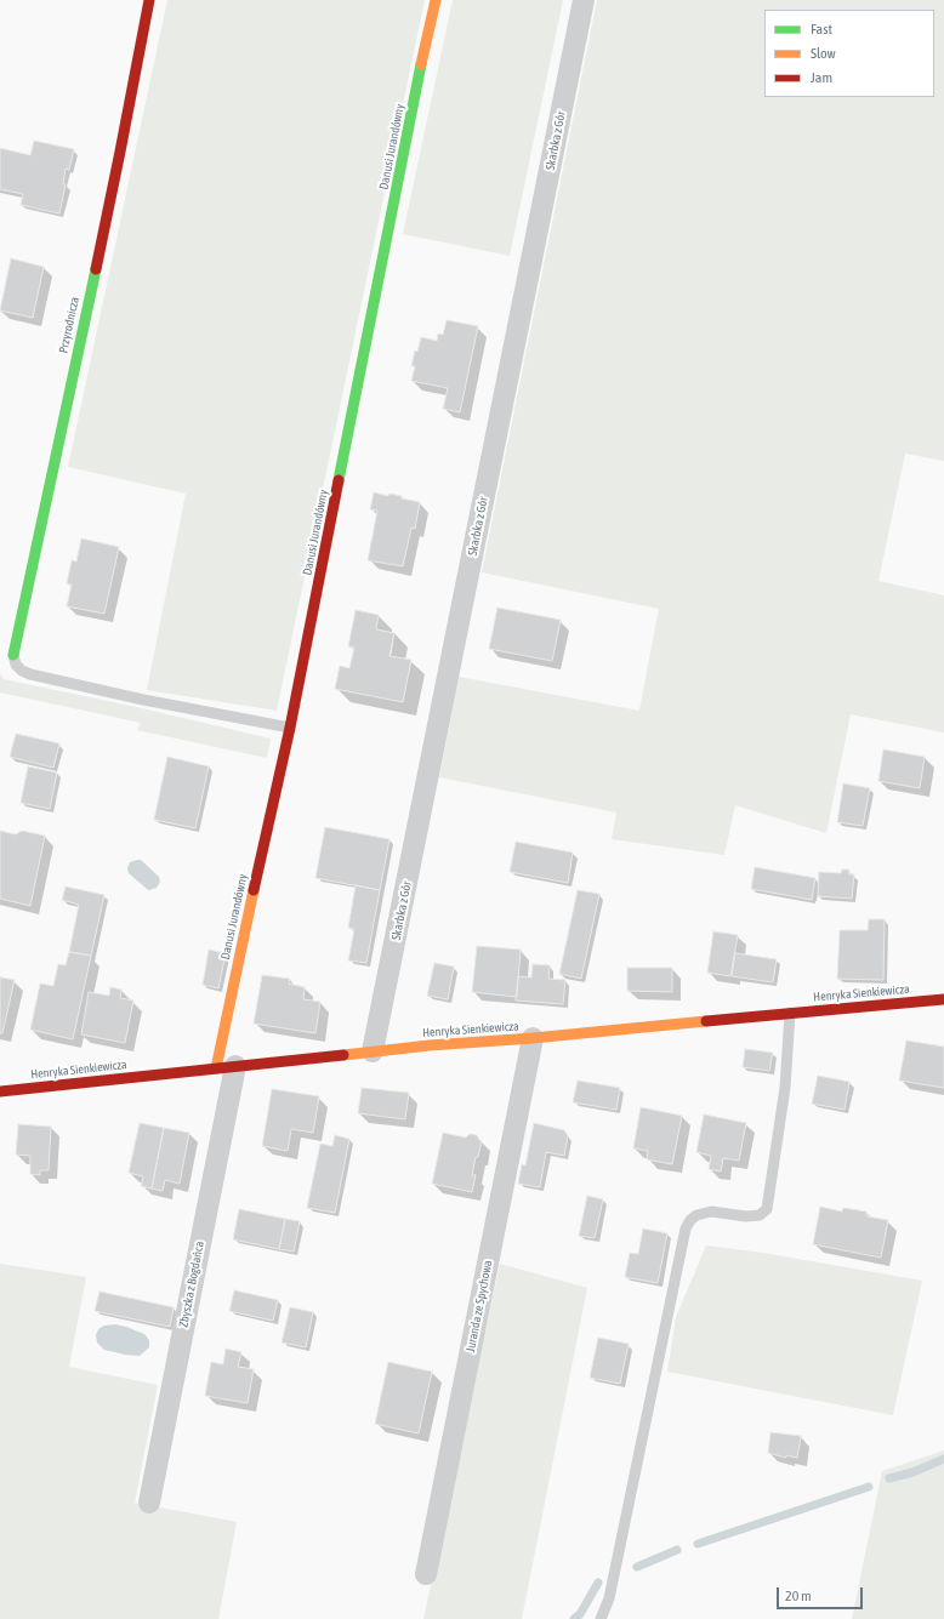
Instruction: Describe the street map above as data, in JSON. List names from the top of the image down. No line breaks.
{"streets":{"street":["Skarbka z Gór","Danusi Jurandówny","Przyrodnicza","Henryka Sienkiewicza","Zbyszka z Bogdańca","Juranda ze Spychowa"]},"crossings":[["Skarbka z Gór","Henryka Sienkiewicza"],["Danusi Jurandówny","Henryka Sienkiewicza"],["Danusi Jurandówny","Zbyszka z Bogdańca"],["Henryka Sienkiewicza","Zbyszka z Bogdańca"],["Henryka Sienkiewicza","Juranda ze Spychowa"]],"legend":["Fast","Slow","Jam"],"scale_bar":"20 m"}
